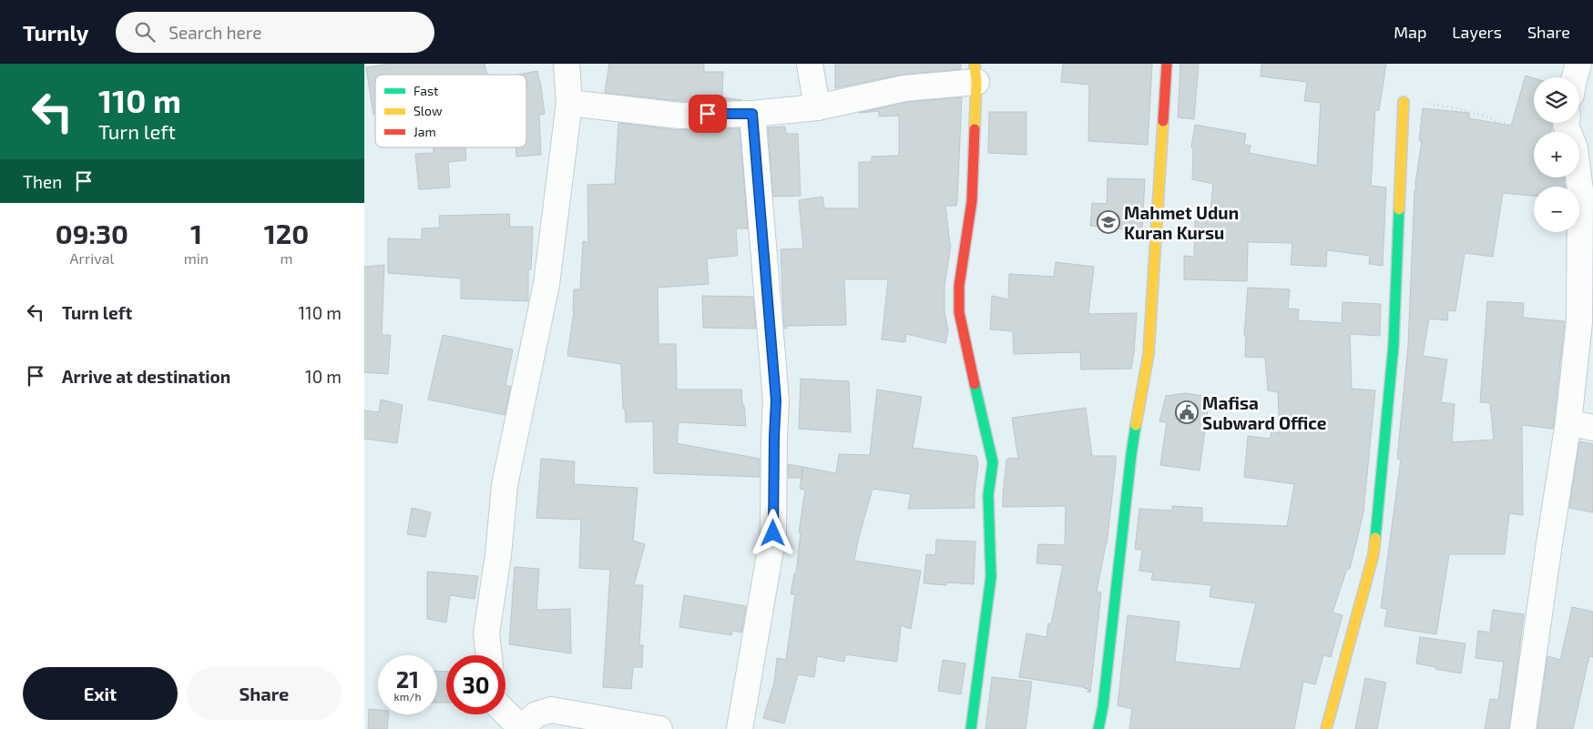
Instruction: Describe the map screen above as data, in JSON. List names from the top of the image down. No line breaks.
{"places":{"school or university":["Mahmet Udun Kuran Kursu"],"public building":["Mafisa Subward Office"]},"legend":["Fast","Slow","Jam"],"page":{"header":"Turnly","search":"Search here","nav":["Map","Layers","Share"],"turn":["110 m","Turn left"],"map_buttons":["+","−"],"then":"Then","eta":["09:30","Arrival","1","min","120","m"],"list":[{"name":"Turn left","value":"110 m"},{"name":"Arrive at destination","value":"10 m"}],"speed":"21 km/h","limit":"30","buttons":["Exit","Share"]}}
